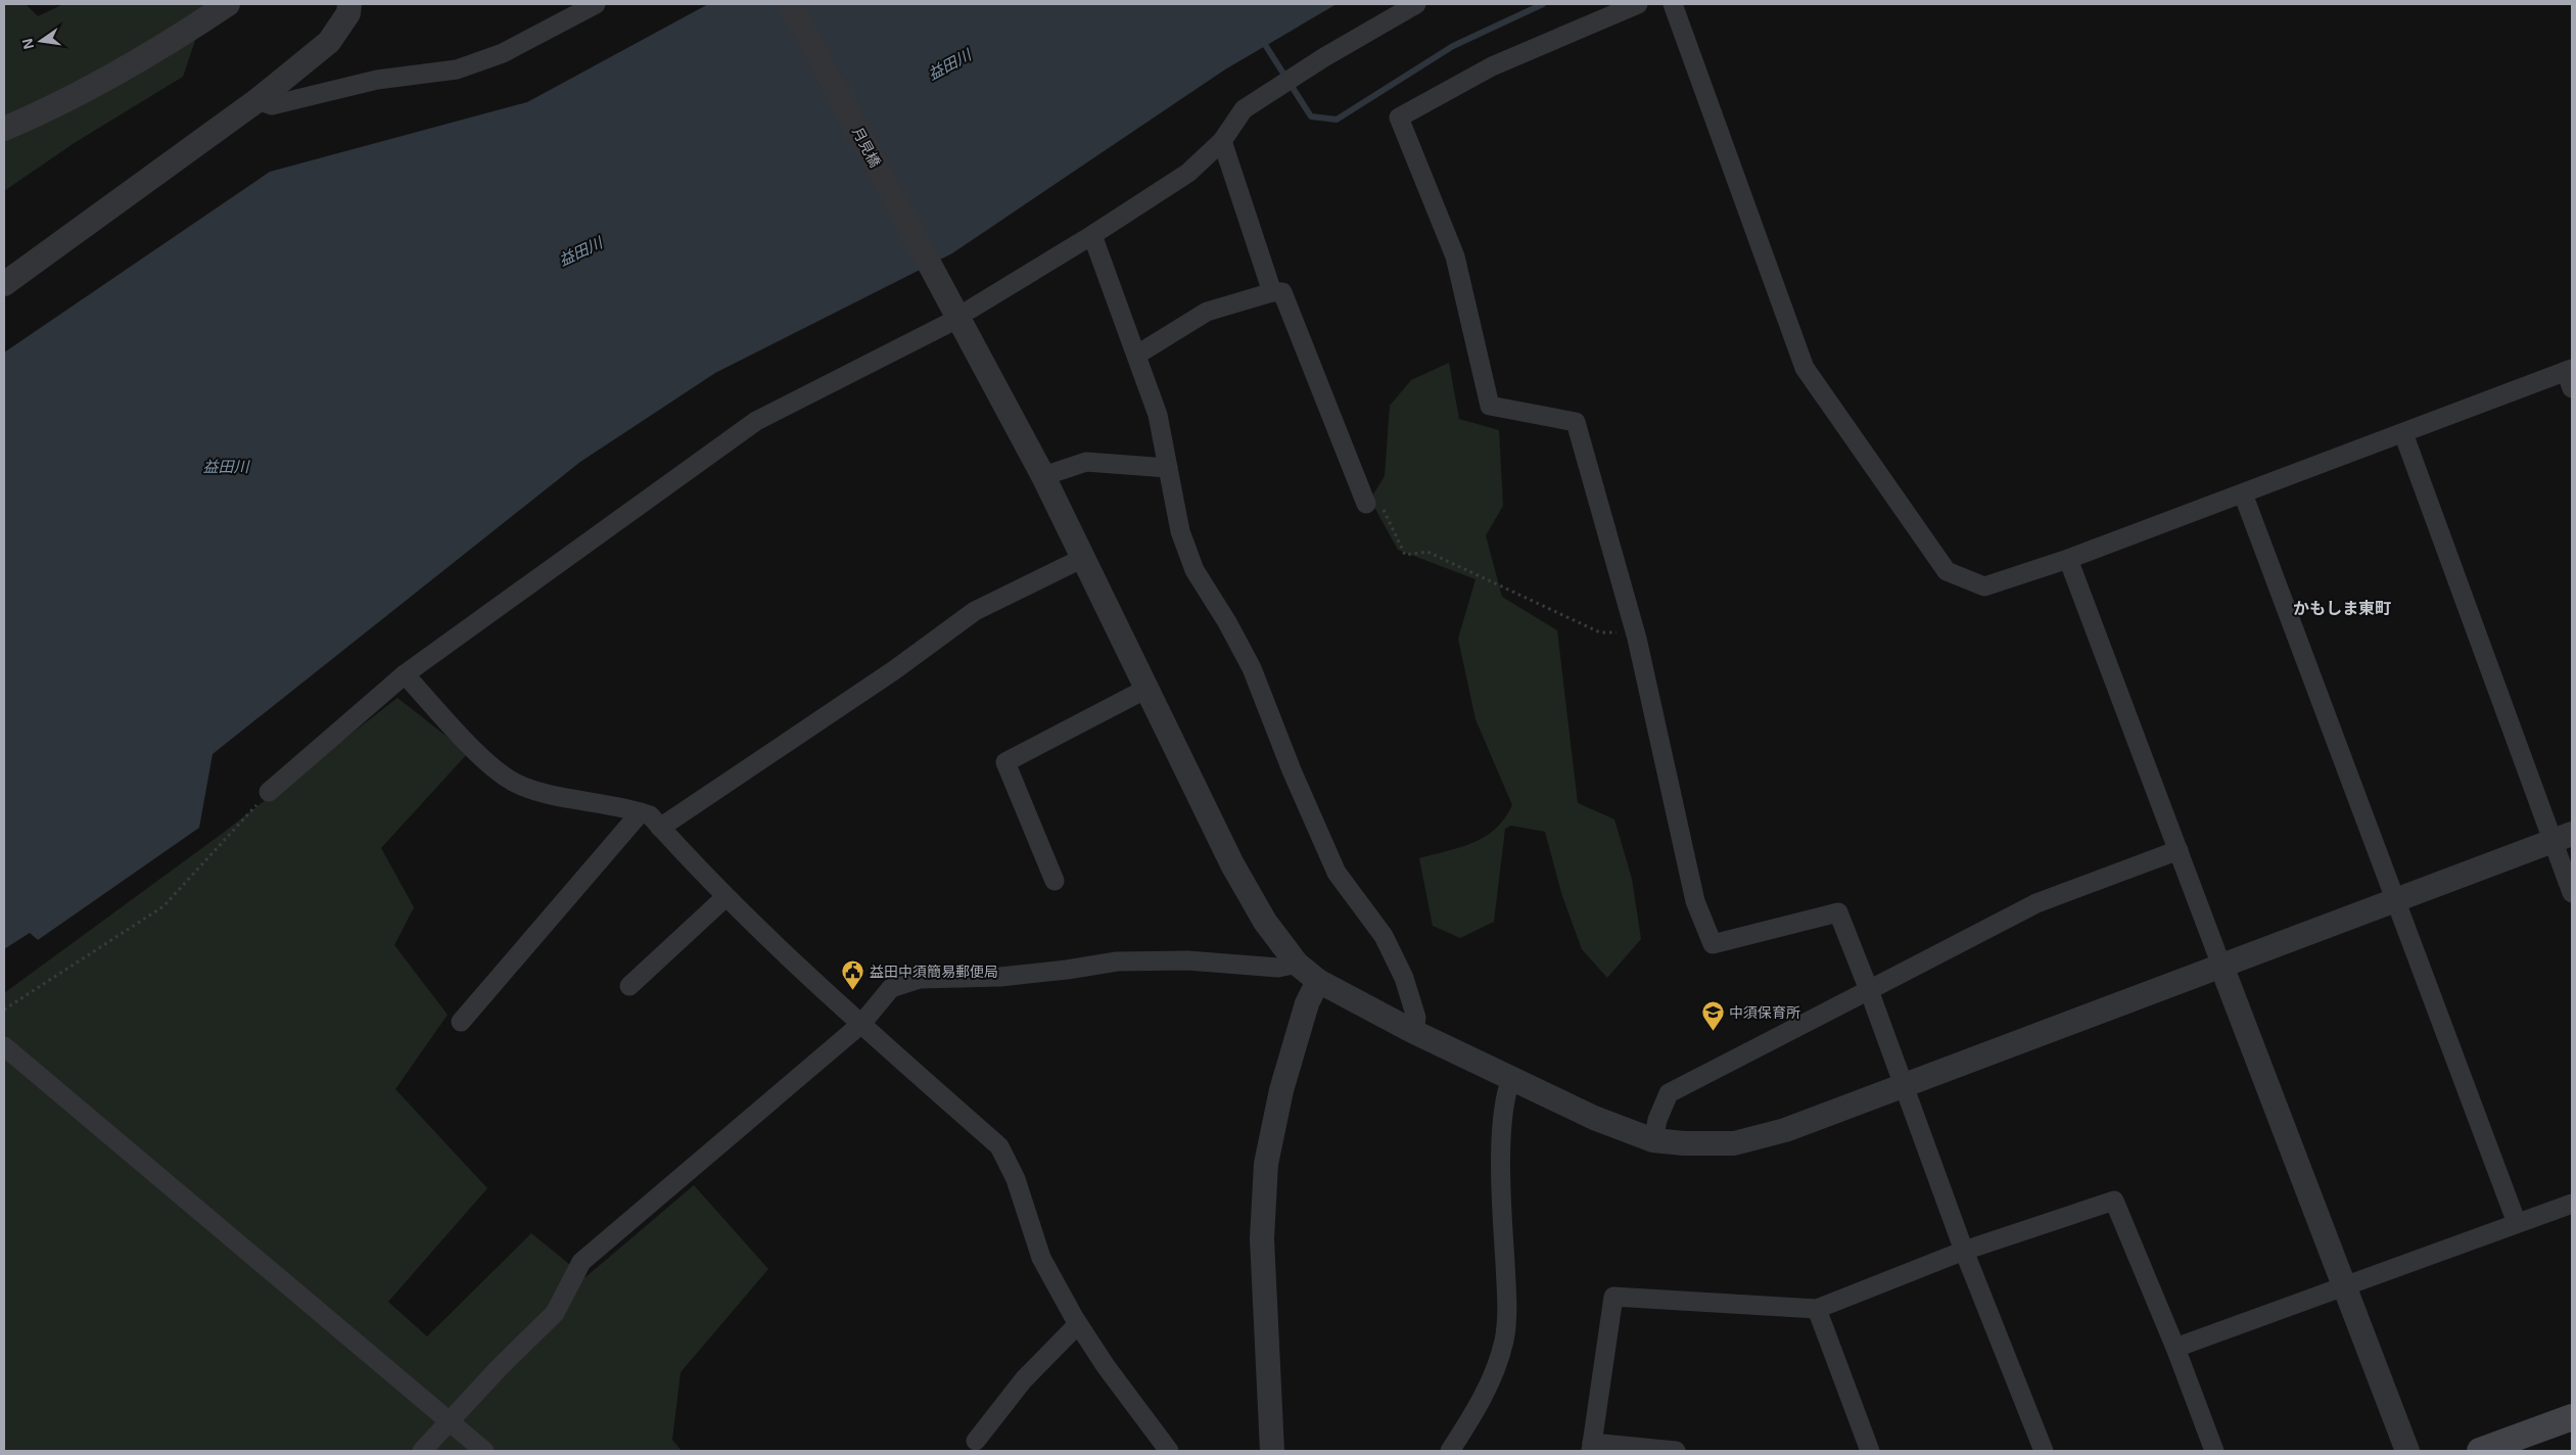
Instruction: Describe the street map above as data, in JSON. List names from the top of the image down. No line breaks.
{"streets":{"street":["月見橋"]},"districts":["かもしま東町"],"water":["益田川"],"places":{"public building":["益田中須簡易郵便局"],"school or university":["中須保育所"]},"north":"left"}
